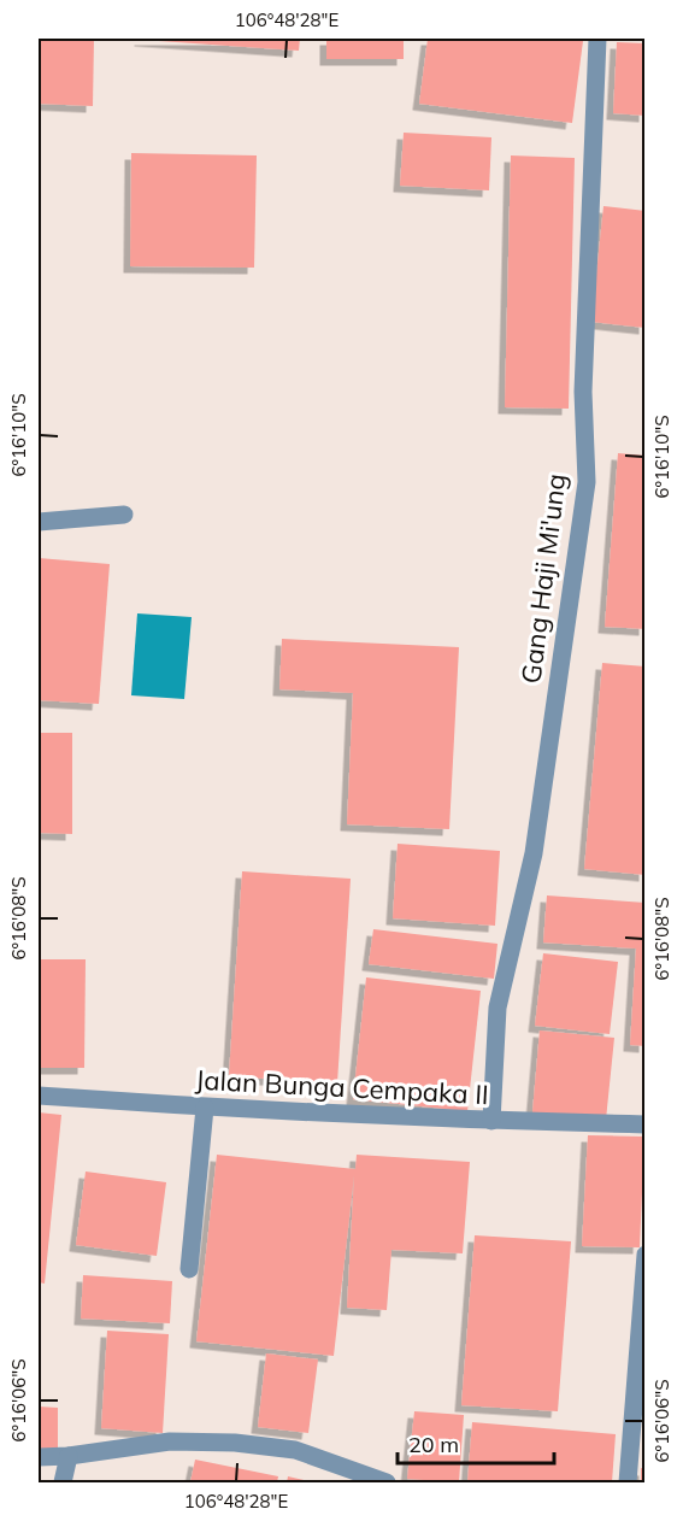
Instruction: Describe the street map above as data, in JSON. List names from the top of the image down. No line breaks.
{"streets":{"street":["Gang Haji Mi'ung","Jalan Bunga Cempaka II"]},"crossings":[["Gang Haji Mi'ung","Jalan Bunga Cempaka II"]],"scale_bar":"20 m","coordinates":["106°48'28\"E","6°16'10\"S","6°16'08\"S","6°16'06\"S"]}
